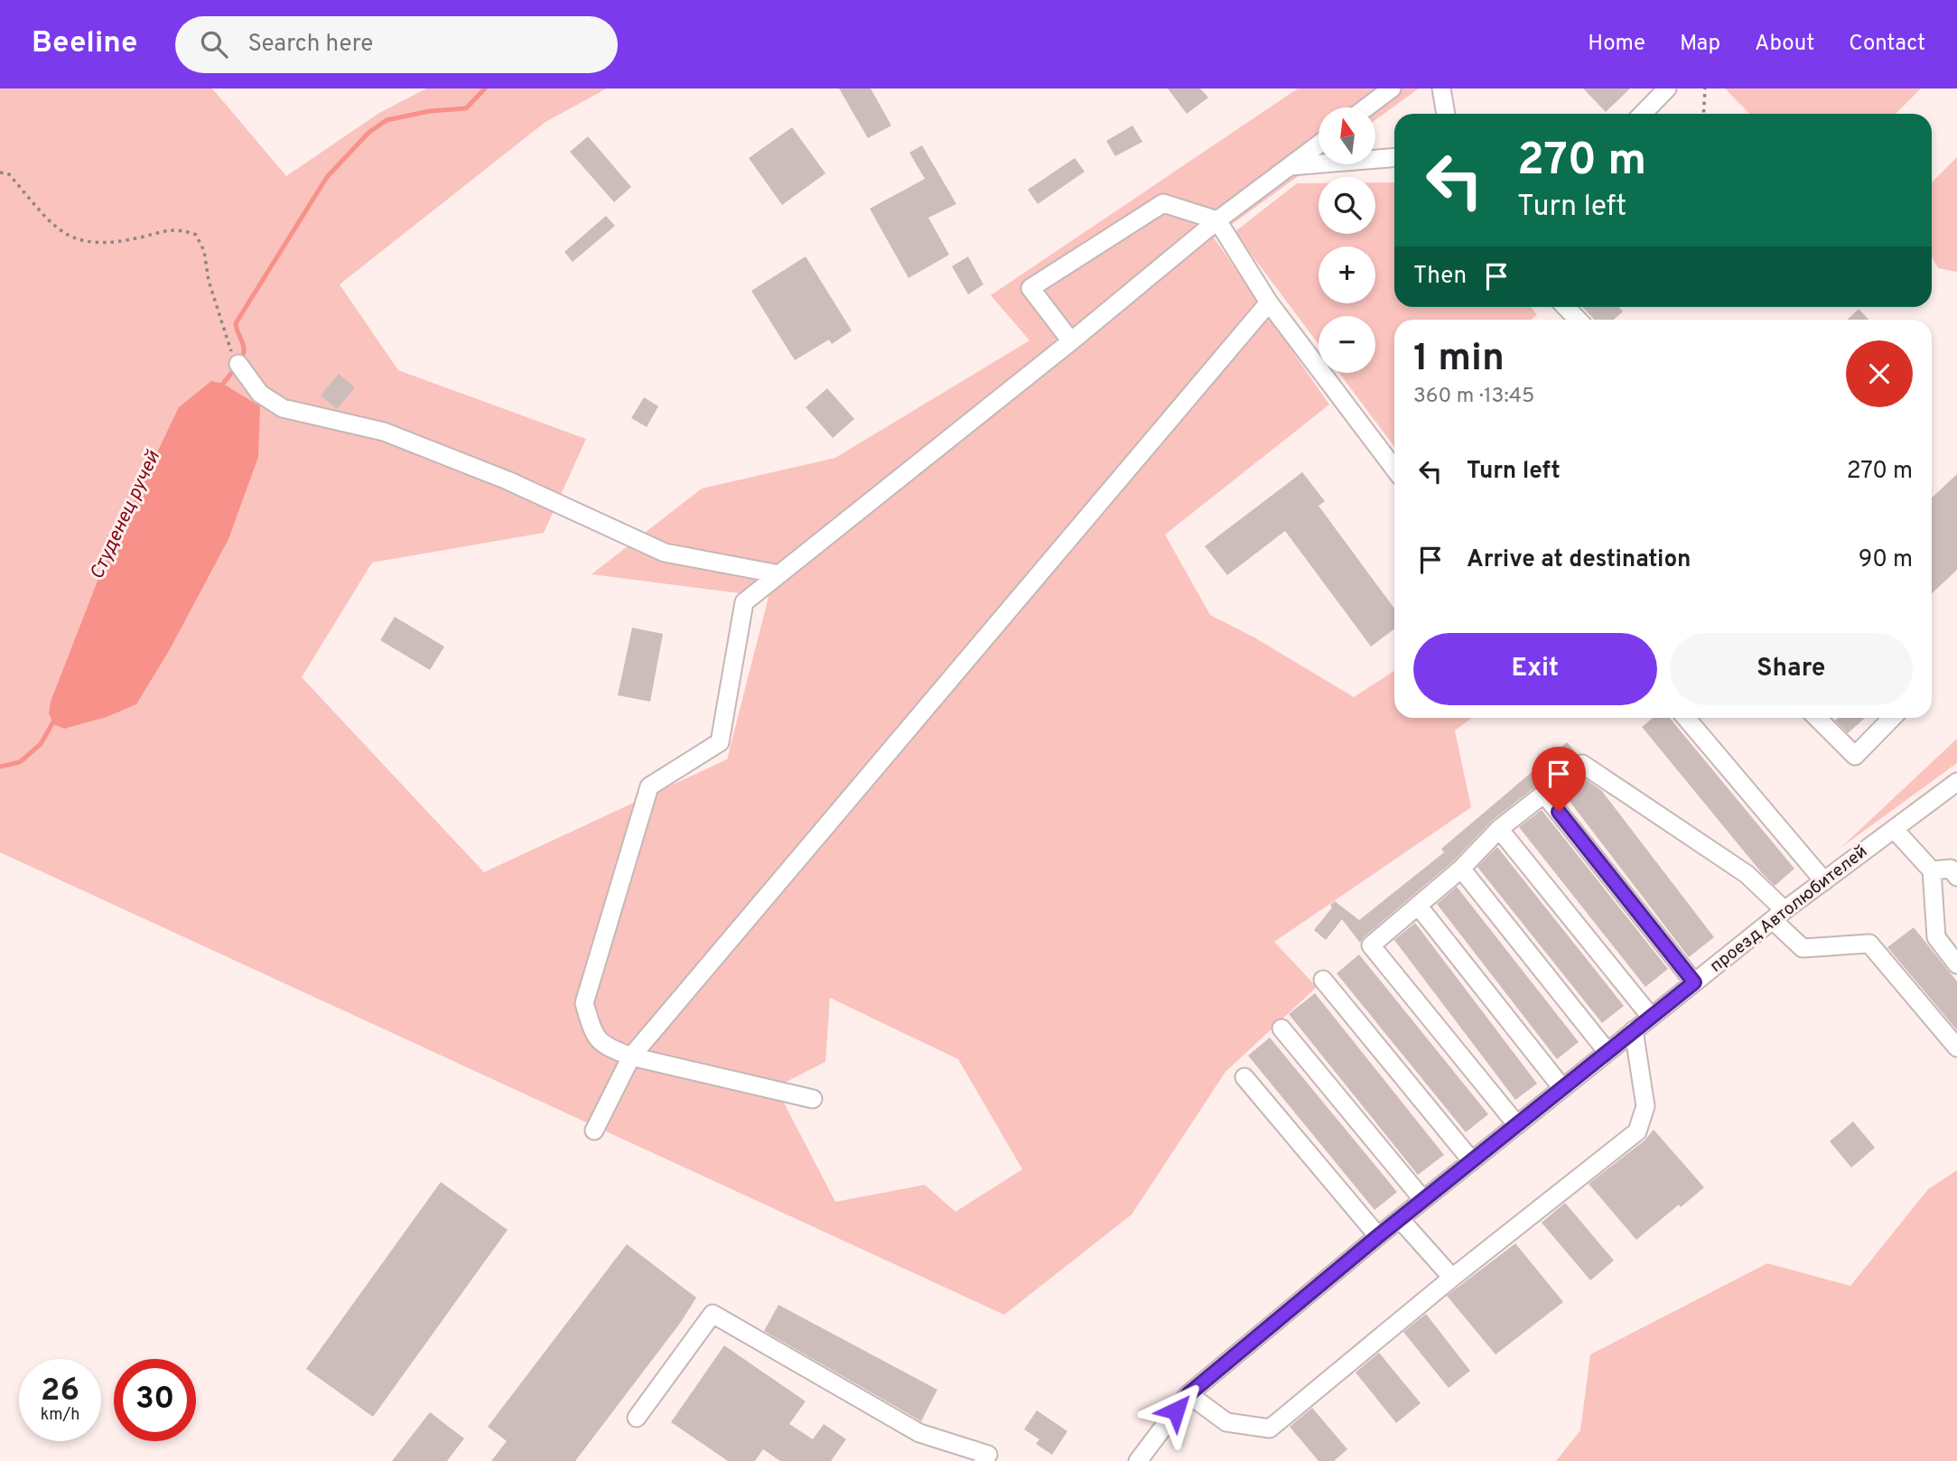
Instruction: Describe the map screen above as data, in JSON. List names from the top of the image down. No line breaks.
{"streets":{"street":["проезд Автолюбителей"]},"water":["Студенец ручей"],"north":"top","page":{"header":"Beeline","search":"Search here","nav":["Home","Map","About","Contact"],"map_buttons":["+","−"],"turn":["270 m","Turn left"],"then":"Then","heading":["1 min","360 m · 13:45"],"list":[{"name":"Turn left","value":"270 m"},{"name":"Arrive at destination","value":"90 m"}],"buttons":["Exit","Share"],"speed":"26 km/h","limit":"30"}}
